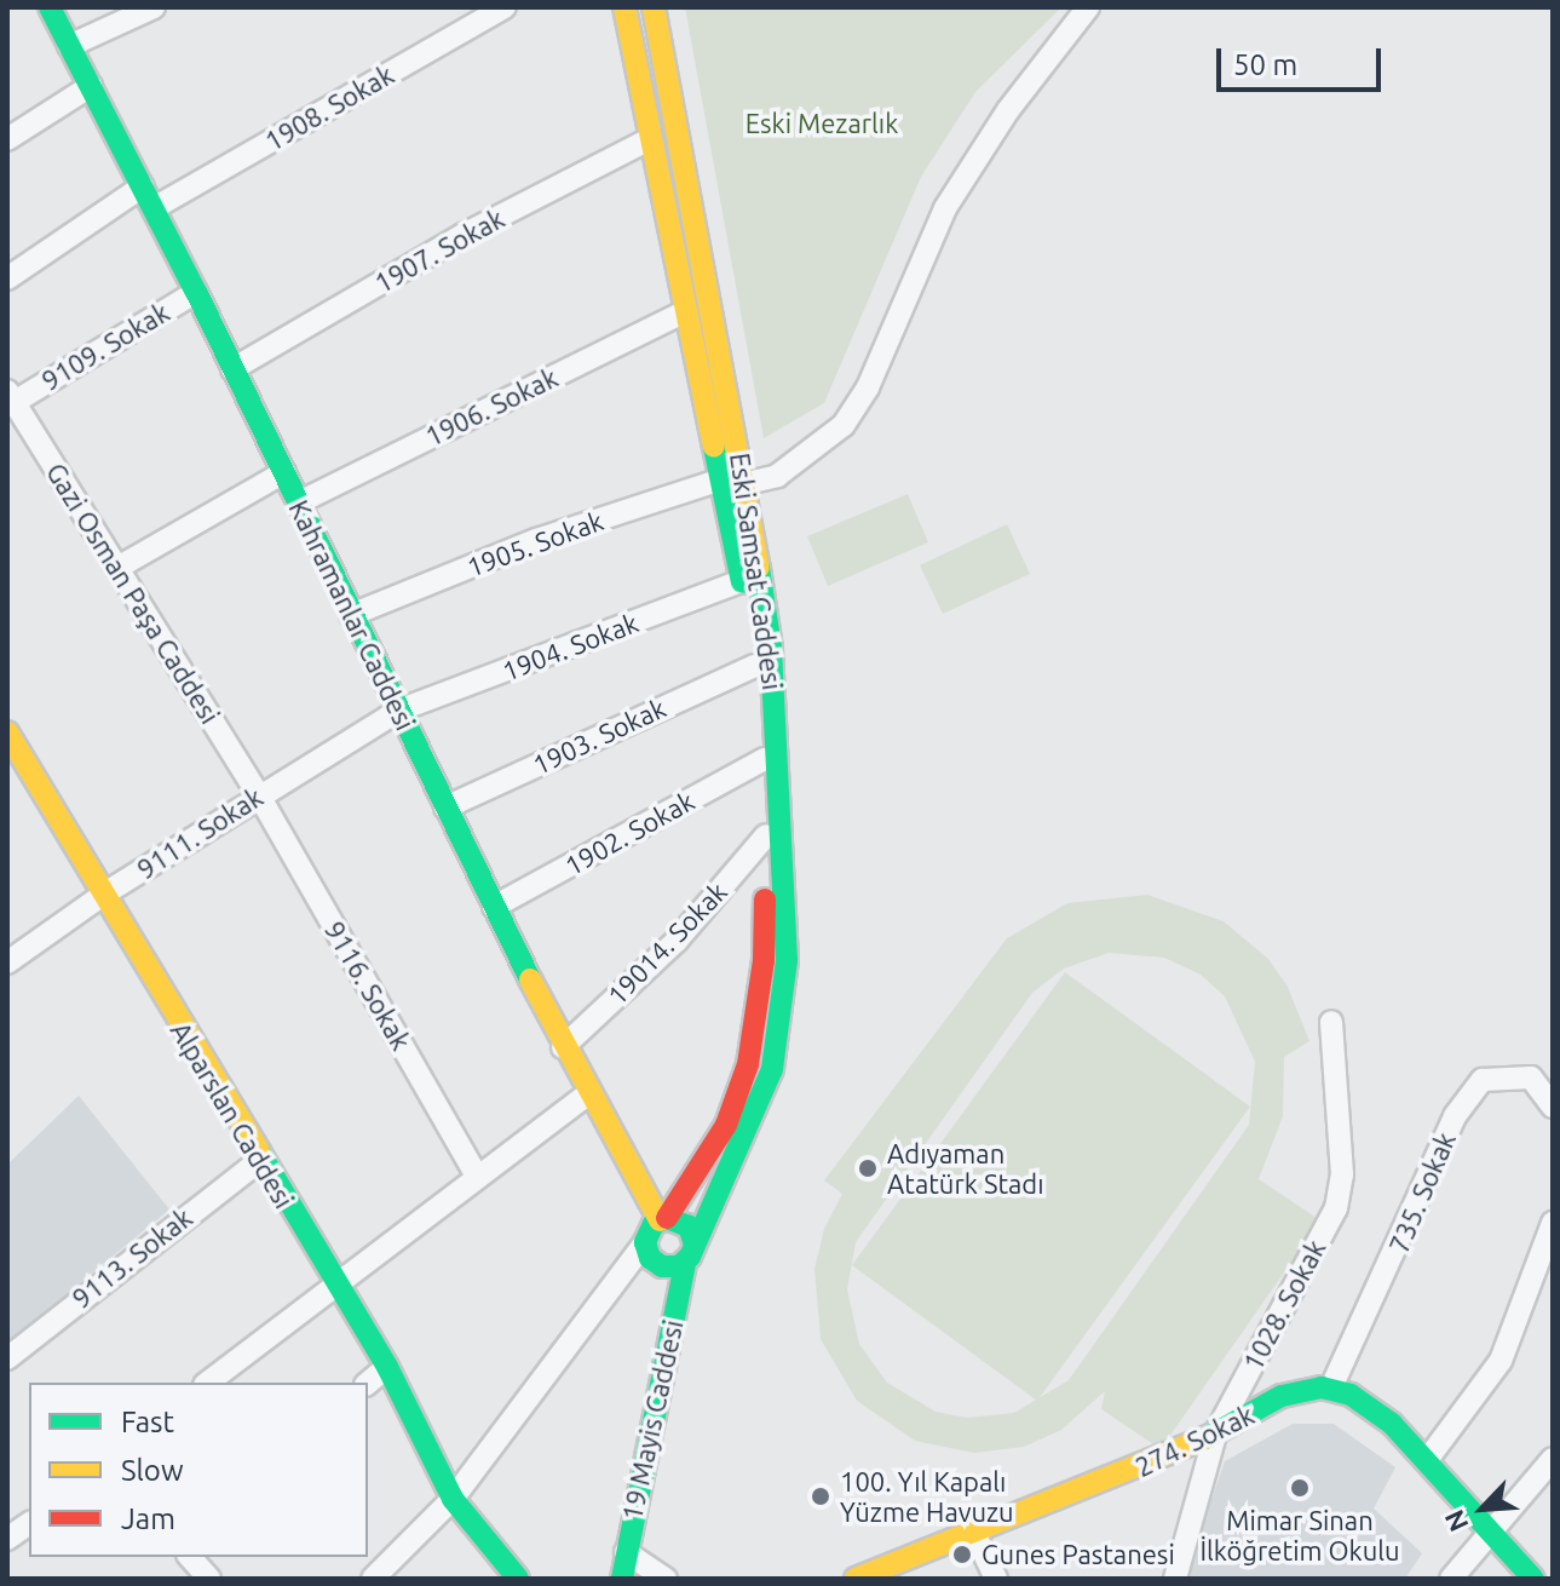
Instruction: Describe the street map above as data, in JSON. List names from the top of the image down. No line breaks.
{"streets":{"street":["1908. Sokak","1907. Sokak","9109. Sokak","1906. Sokak","1905. Sokak","Eski Samsat Caddesi","Gazi Osman Paşa Caddesi","Kahramanlar Caddesi","1904. Sokak","1903. Sokak","9111. Sokak","1902. Sokak","19014. Sokak","9116. Sokak","Alparslan Caddesi","735. Sokak","9113. Sokak","1028. Sokak","19 Mayis Caddesi","274. Sokak"]},"crossings":[["1908. Sokak","Kahramanlar Caddesi"],["1907. Sokak","Eski Samsat Caddesi"],["1907. Sokak","Kahramanlar Caddesi"],["9109. Sokak","Gazi Osman Paşa Caddesi"],["9109. Sokak","Kahramanlar Caddesi"],["1906. Sokak","Eski Samsat Caddesi"],["1906. Sokak","Kahramanlar Caddesi"],["1905. Sokak","Eski Samsat Caddesi"],["1905. Sokak","Kahramanlar Caddesi"],["Eski Samsat Caddesi","Kahramanlar Caddesi"],["Eski Samsat Caddesi","1904. Sokak"],["Eski Samsat Caddesi","1903. Sokak"],["Eski Samsat Caddesi","1902. Sokak"],["Eski Samsat Caddesi","19014. Sokak"],["Eski Samsat Caddesi","19 Mayis Caddesi"],["Gazi Osman Paşa Caddesi","9111. Sokak"],["Gazi Osman Paşa Caddesi","9116. Sokak"],["Kahramanlar Caddesi","1904. Sokak"],["Kahramanlar Caddesi","1903. Sokak"],["Kahramanlar Caddesi","9111. Sokak"],["Kahramanlar Caddesi","1902. Sokak"],["Kahramanlar Caddesi","19014. Sokak"],["Kahramanlar Caddesi","19 Mayis Caddesi"],["1904. Sokak","9111. Sokak"],["9111. Sokak","9116. Sokak"],["9111. Sokak","Alparslan Caddesi"],["Alparslan Caddesi","9113. Sokak"],["735. Sokak","274. Sokak"],["1028. Sokak","274. Sokak"]],"parks":["Eski Mezarlık"],"places":["Adıyaman Atatürk Stadı","Mimar Sinan İlköğretim Okulu","100. Yıl Kapalı Yüzme Havuzu","Gunes Pastanesi"],"legend":["Fast","Slow","Jam"],"scale_bar":"50 m","north":"bottom left"}
